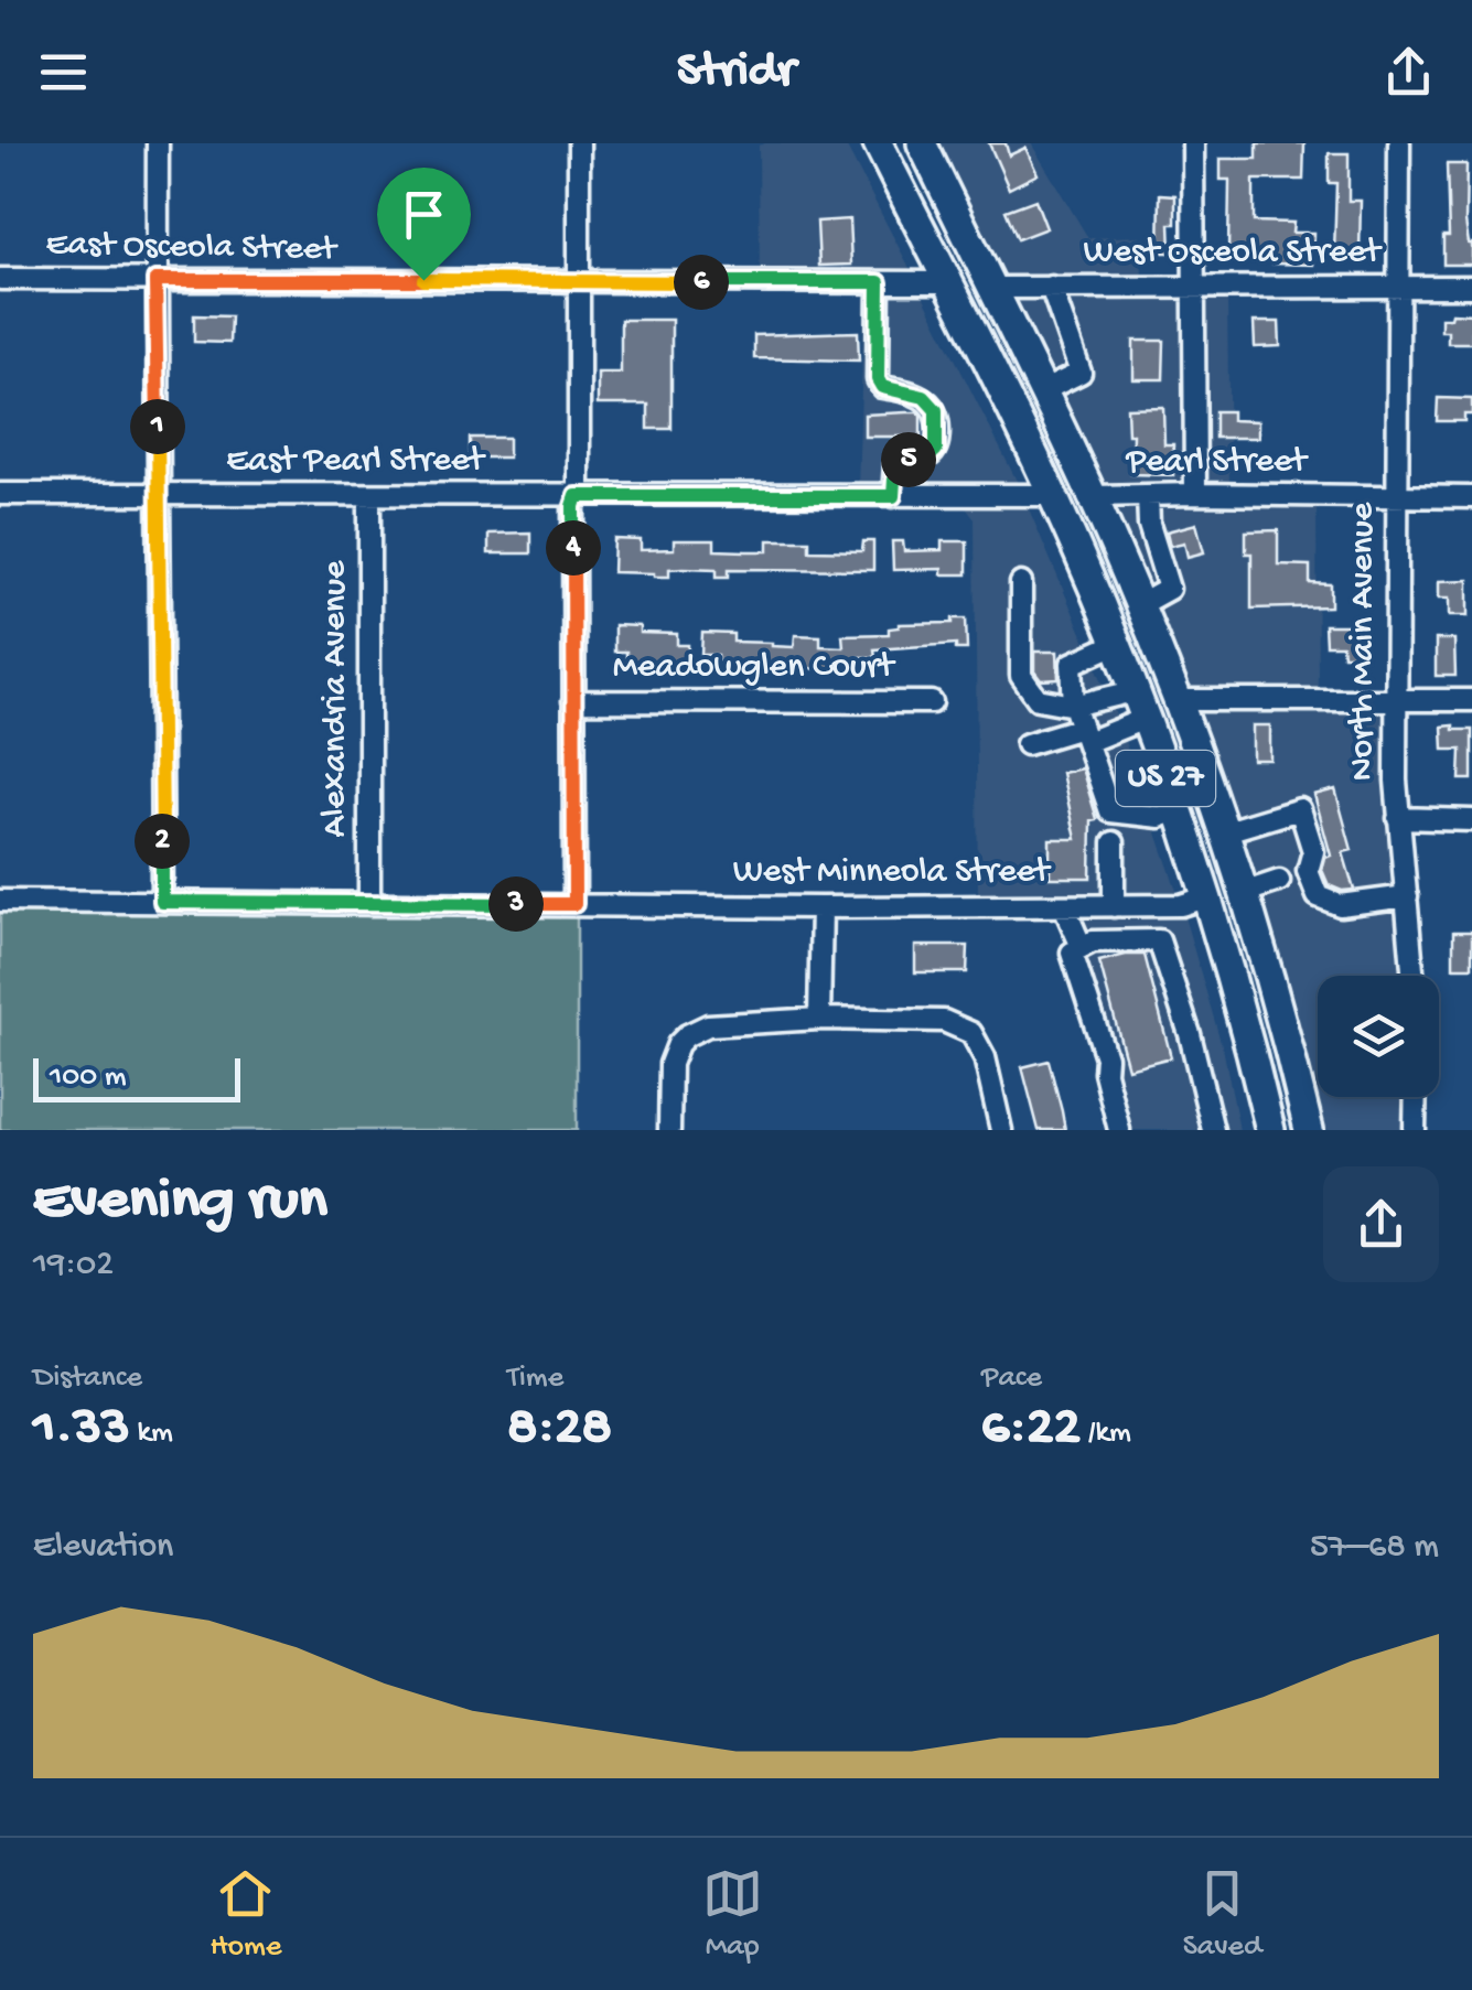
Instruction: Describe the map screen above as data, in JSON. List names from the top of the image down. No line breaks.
{"streets":{"highway":["US 27"],"street":["East Osceola Street","West Osceola Street","East Pearl Street","Pearl Street","North Main Avenue","Meadowglen Court","Alexandria Avenue","West Minneola Street"]},"crossings":[["West Osceola Street","North Main Avenue"],["West Osceola Street","US 27"],["East Pearl Street","Alexandria Avenue"],["East Pearl Street","US 27"],["Pearl Street","North Main Avenue"],["Pearl Street","US 27"],["Alexandria Avenue","West Minneola Street"],["US 27","West Minneola Street"]],"scale_bar":"100 m","page":{"header":"Stridr","pins":["6","1","5","4","2","3"],"scale":"100 m","heading":["Evening run","19:02"],"stats":[["Distance","1.33 km"],["Time","8:28"],["Pace","6:22 /km"]],"chart":["Elevation","57–68 m"],"tabs":["Home","Map","Saved"]}}
